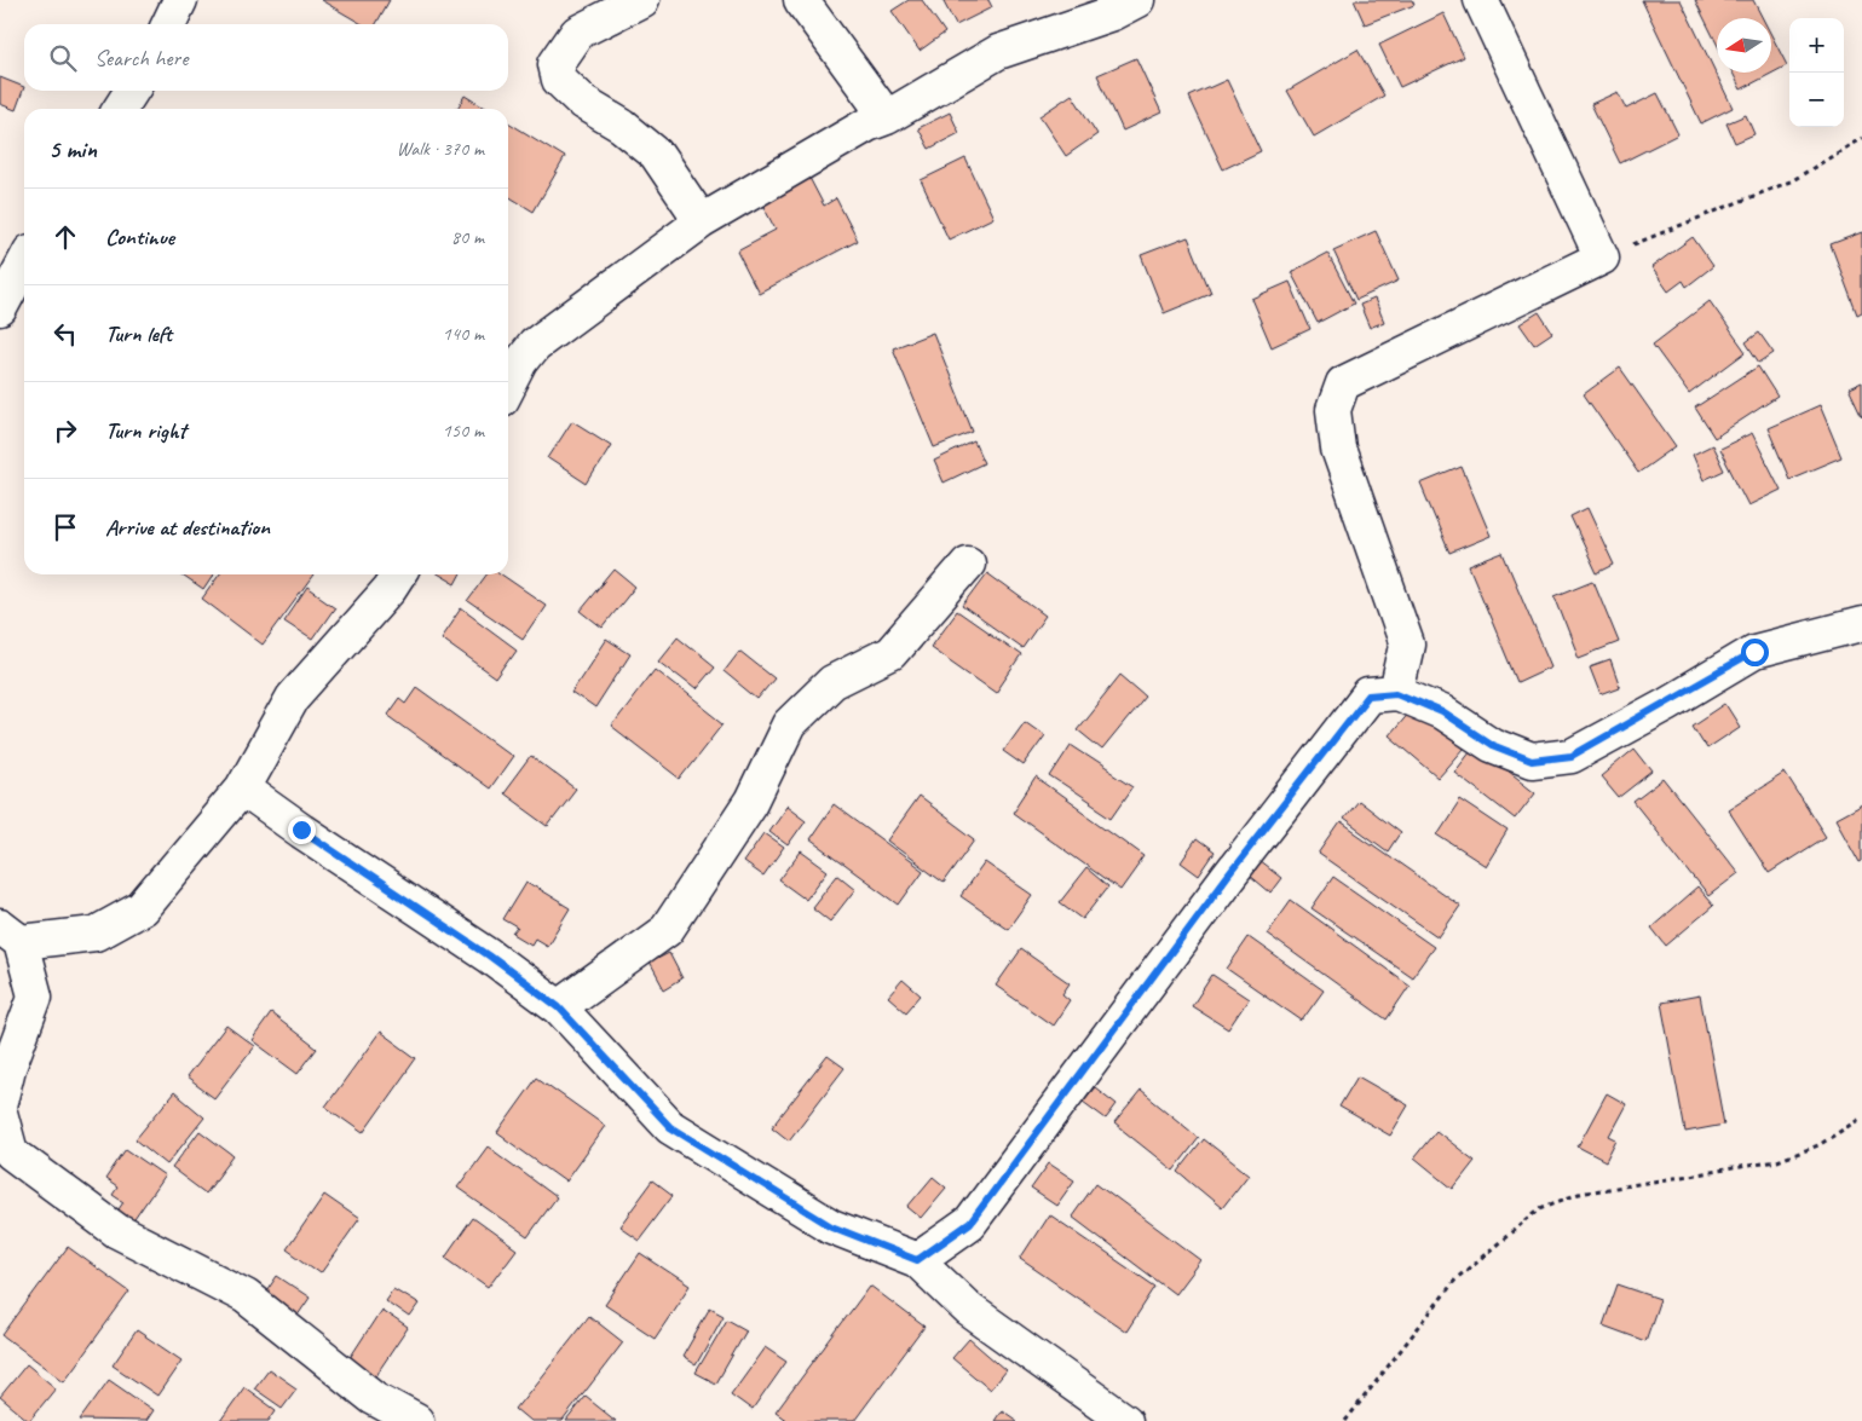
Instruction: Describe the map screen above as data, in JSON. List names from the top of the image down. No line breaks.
{"north":"left","page":{"map_buttons":["+","−"],"search":"Search here","heading":["5 min","Walk · 370 m"],"list":[["Continue","80 m"],["Turn left","140 m"],["Turn right","150 m"],"Arrive at destination"]}}
